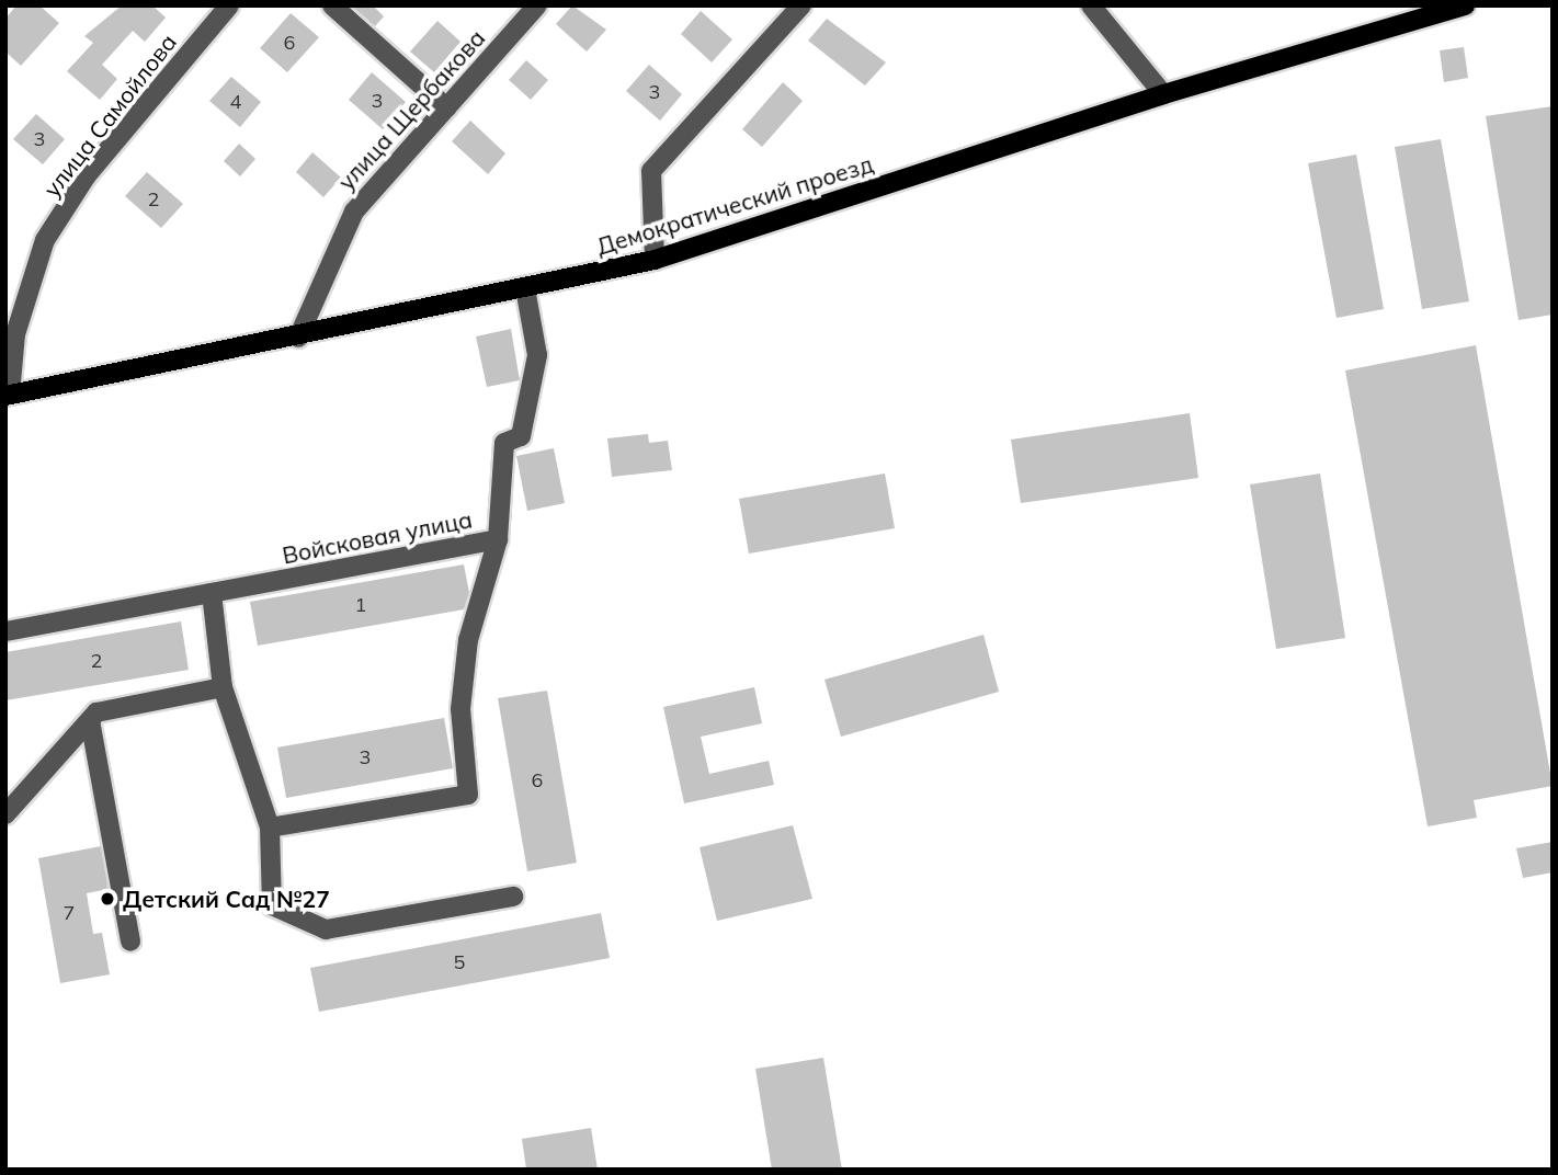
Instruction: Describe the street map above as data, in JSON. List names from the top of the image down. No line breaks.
{"streets":{"main road":["Демократический проезд"],"street":["улица Щербакова","улица Самойлова","Войсковая улица"]},"crossings":[["улица Щербакова","Демократический проезд"],["улица Самойлова","Демократический проезд"],["Демократический проезд","Войсковая улица"]],"places":["Детский Сад №27"],"house_numbers":["6","3","3","4","3","2","1","2","3","6","7","5"]}
